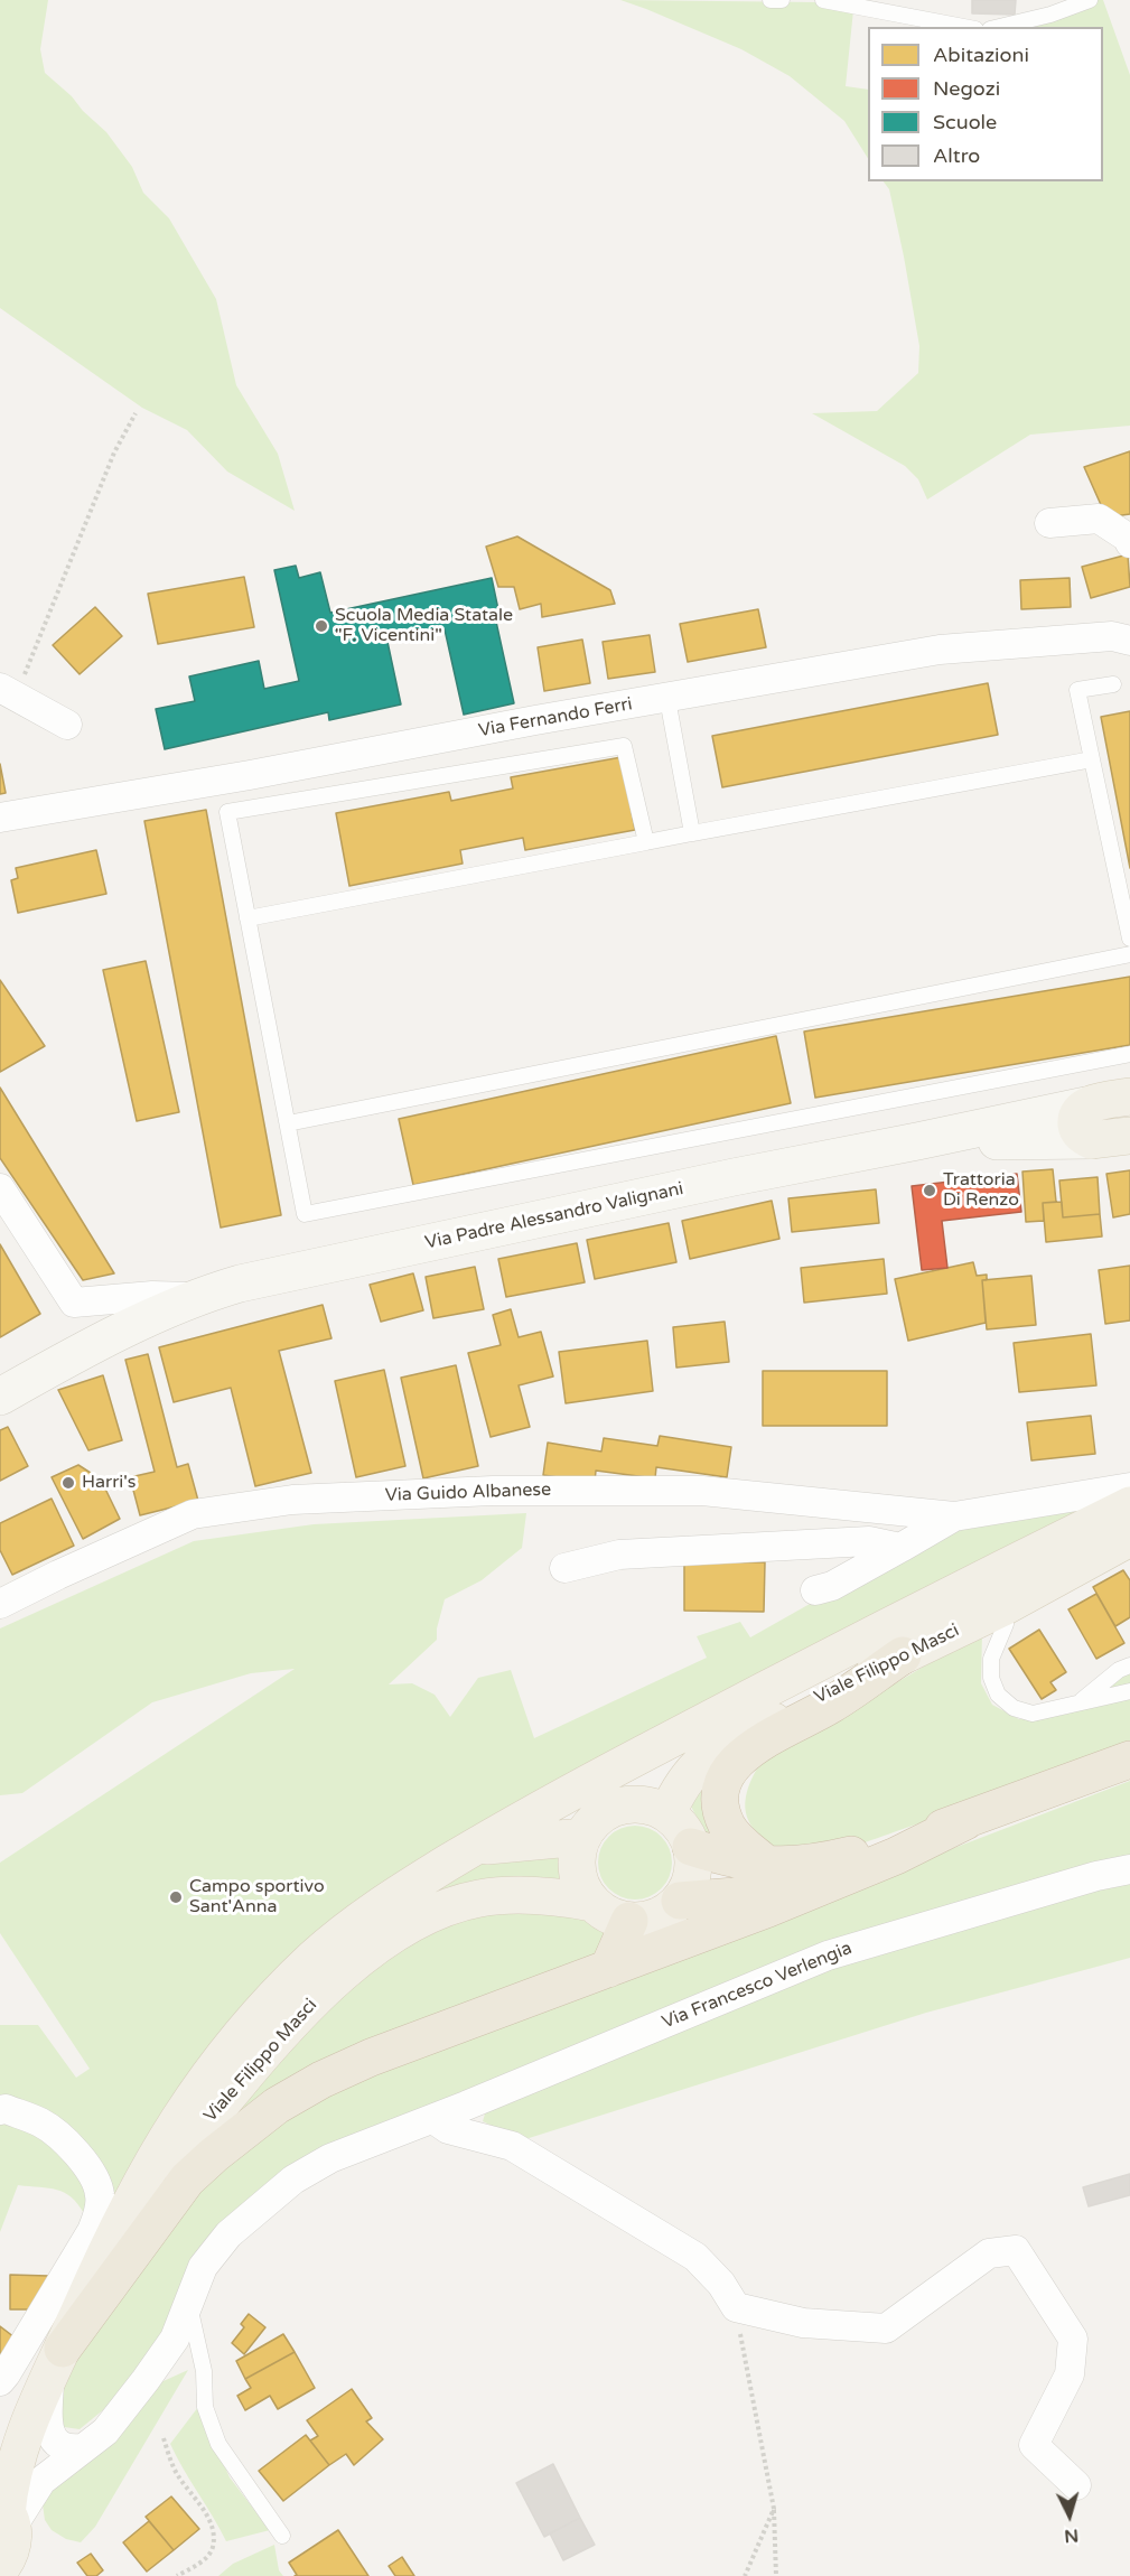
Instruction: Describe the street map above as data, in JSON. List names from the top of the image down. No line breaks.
{"streets":{"main road":["Via Padre Alessandro Valignani","Viale Filippo Masci"],"street":["Via Fernando Ferri","Via Guido Albanese","Via Francesco Verlengia"]},"crossings":[["Viale Filippo Masci","Via Francesco Verlengia"]],"places":["Scuola Media Statale \"F. Vicentini\"","Trattoria Di Renzo","Harri's","Campo sportivo Sant'Anna"],"legend":["Abitazioni","Negozi","Scuole","Altro"],"north":"bottom"}
